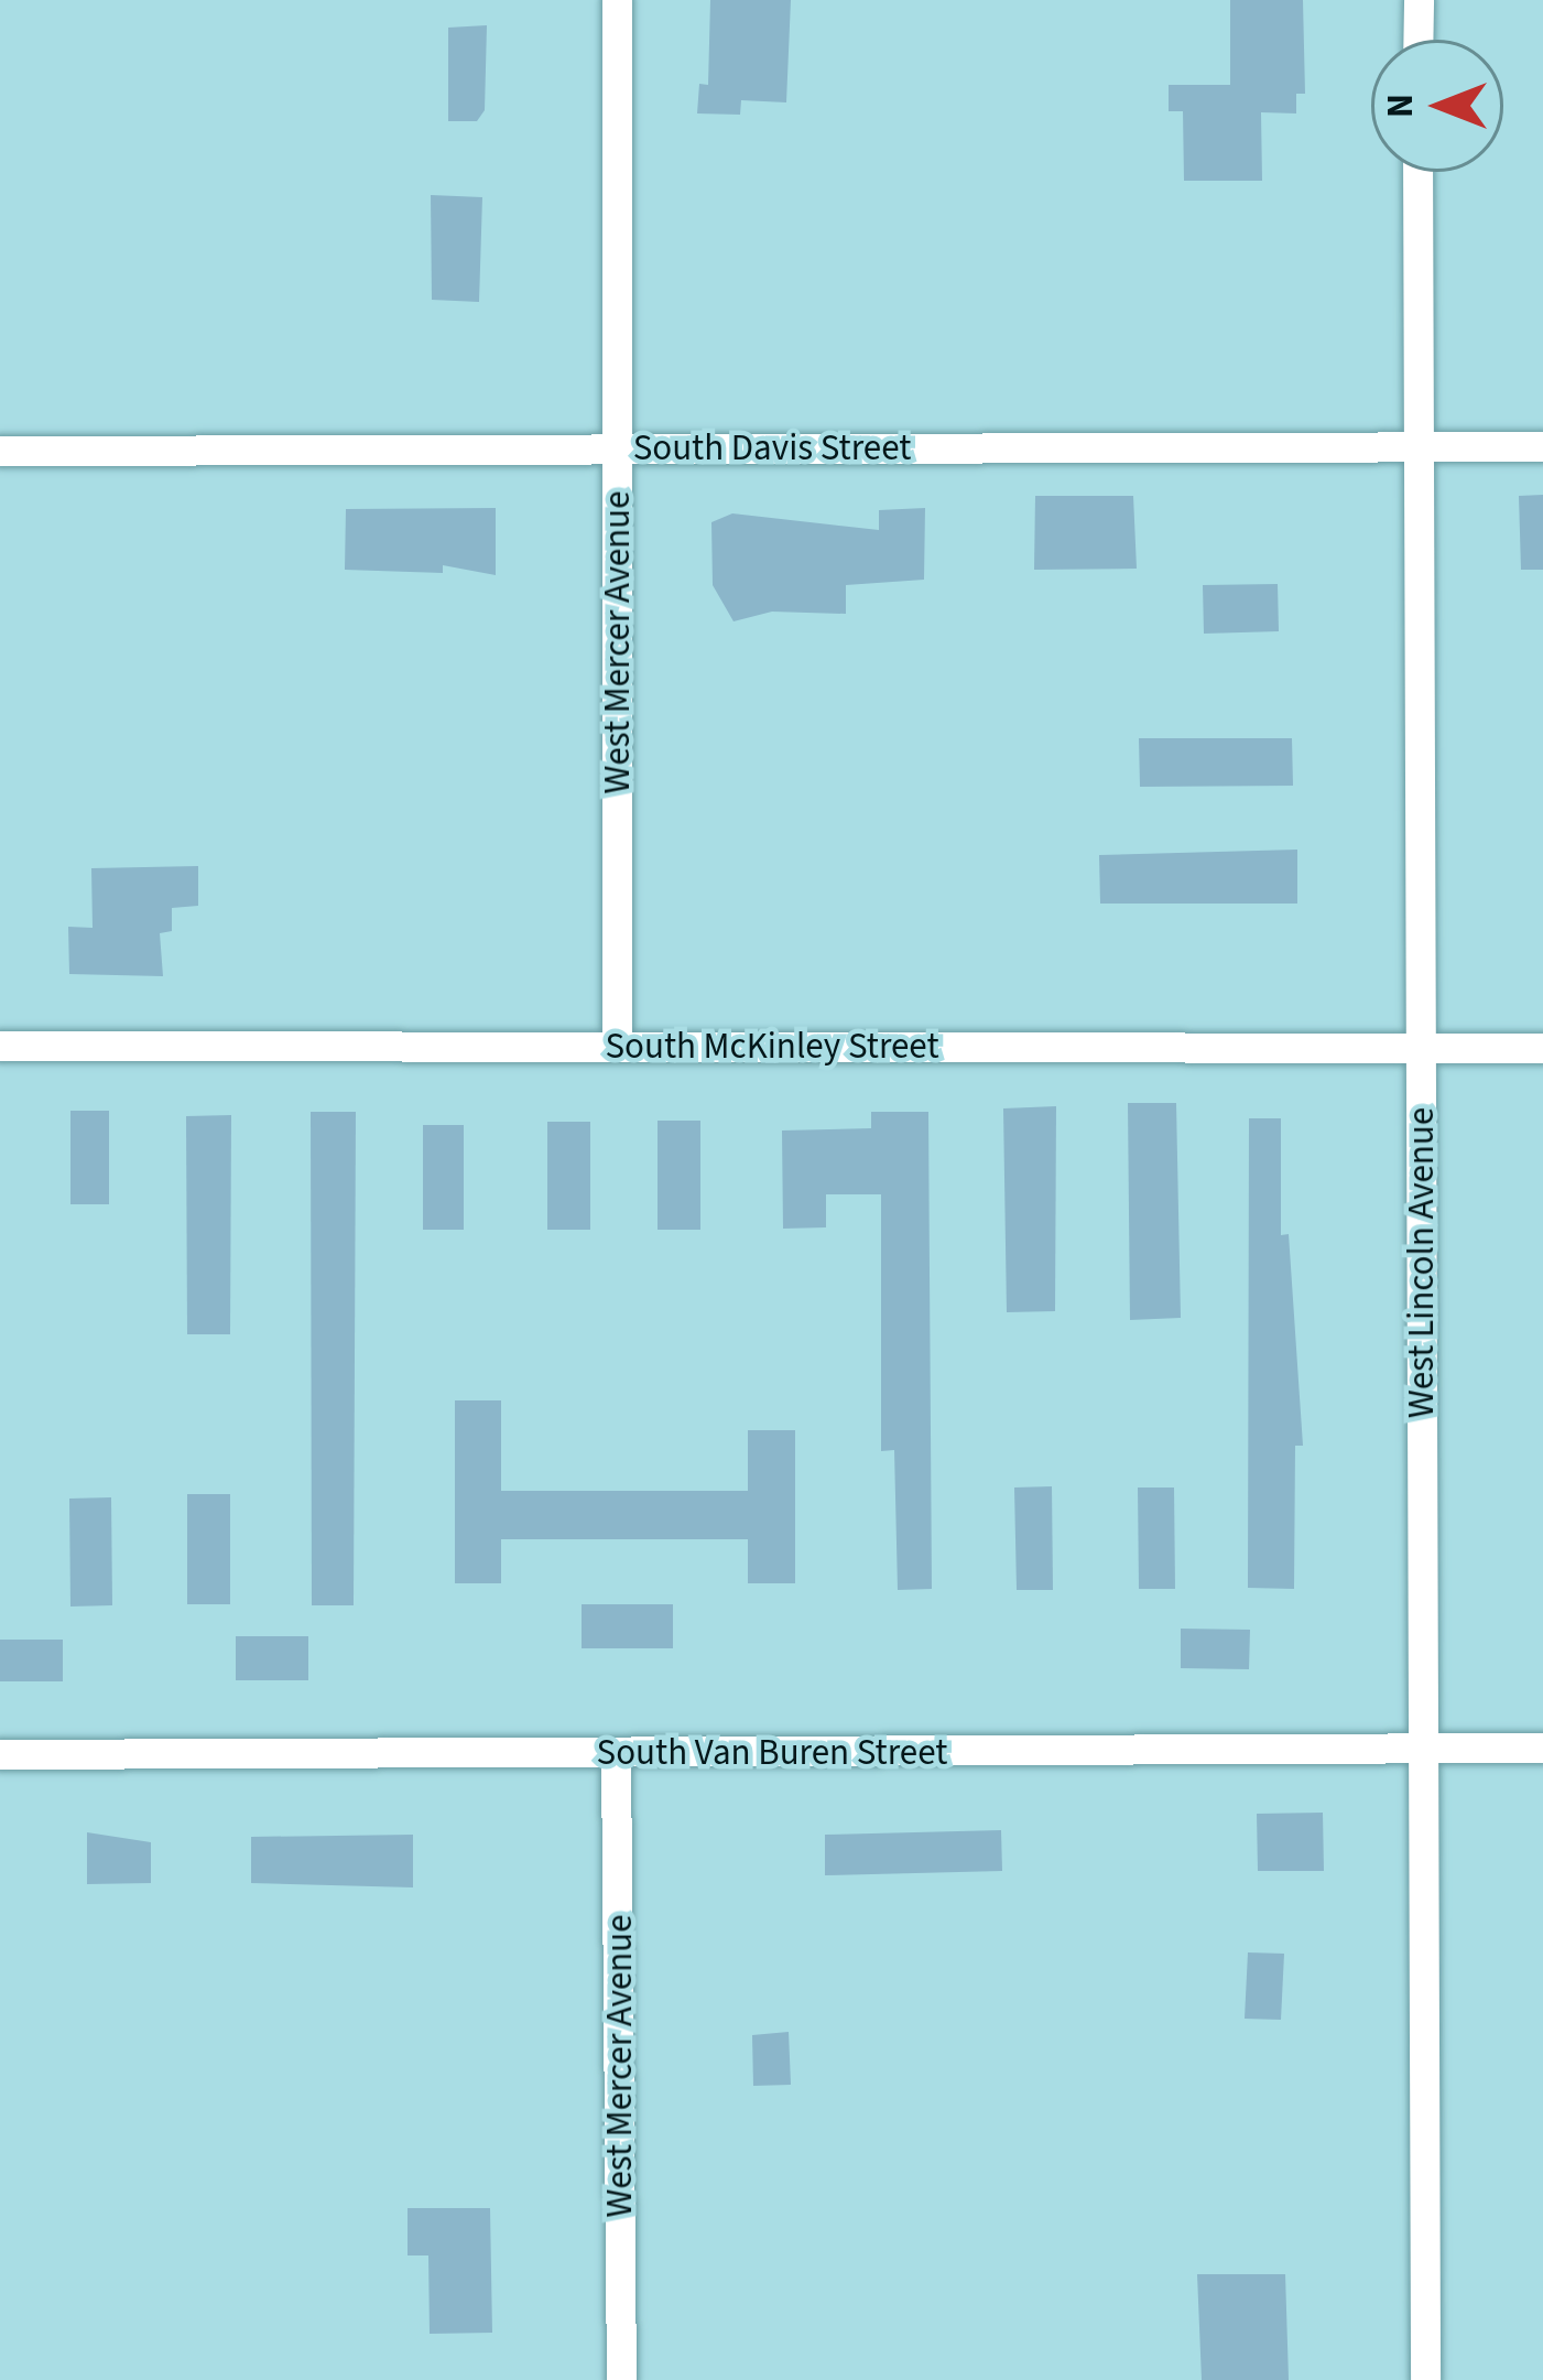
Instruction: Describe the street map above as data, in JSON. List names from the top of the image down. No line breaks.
{"streets":{"street":["South Davis Street","West Mercer Avenue","South McKinley Street","West Lincoln Avenue","South Van Buren Street"]},"crossings":[["South Davis Street","West Mercer Avenue"],["South Davis Street","West Lincoln Avenue"],["West Mercer Avenue","South McKinley Street"],["West Mercer Avenue","South Van Buren Street"],["South McKinley Street","West Lincoln Avenue"],["West Lincoln Avenue","South Van Buren Street"]],"north":"left"}
